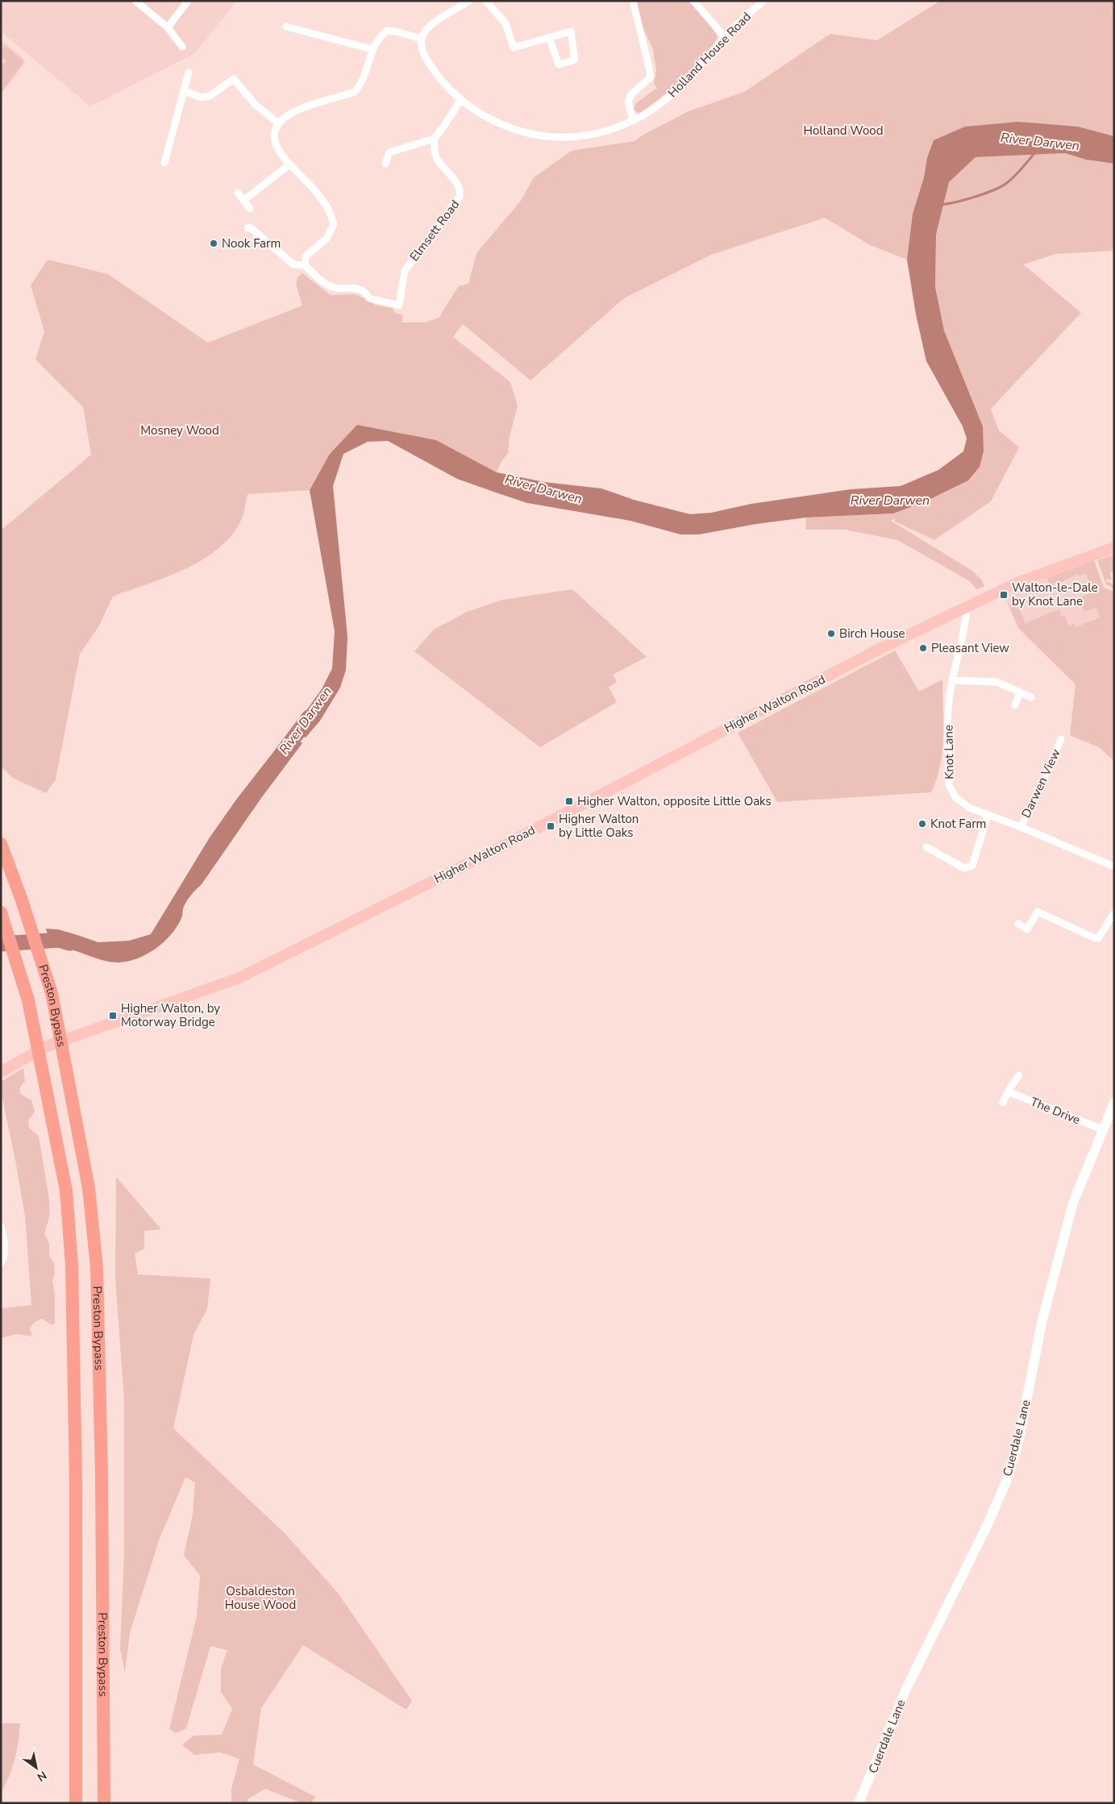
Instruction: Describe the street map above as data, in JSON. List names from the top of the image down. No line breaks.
{"streets":{"highway":["Preston Bypass"],"main road":["Higher Walton Road","Cuerdale Lane"],"street":["Holland House Road","Elmsett Road","Knot Lane","Darwen View","The Drive"]},"crossings":[["Higher Walton Road","Knot Lane"],["Knot Lane","Darwen View"],["The Drive","Cuerdale Lane"]],"water":["River Darwen"],"parks":["Holland Wood","Mosney Wood","Osbaldeston House Wood"],"places":{"other":["Nook Farm","Birch House","Pleasant View","Knot Farm"],"transit":["Walton-le-Dale by Knot Lane","Higher Walton, opposite Little Oaks","Higher Walton by Little Oaks","Higher Walton, by Motorway Bridge"]},"north":"bottom right"}
